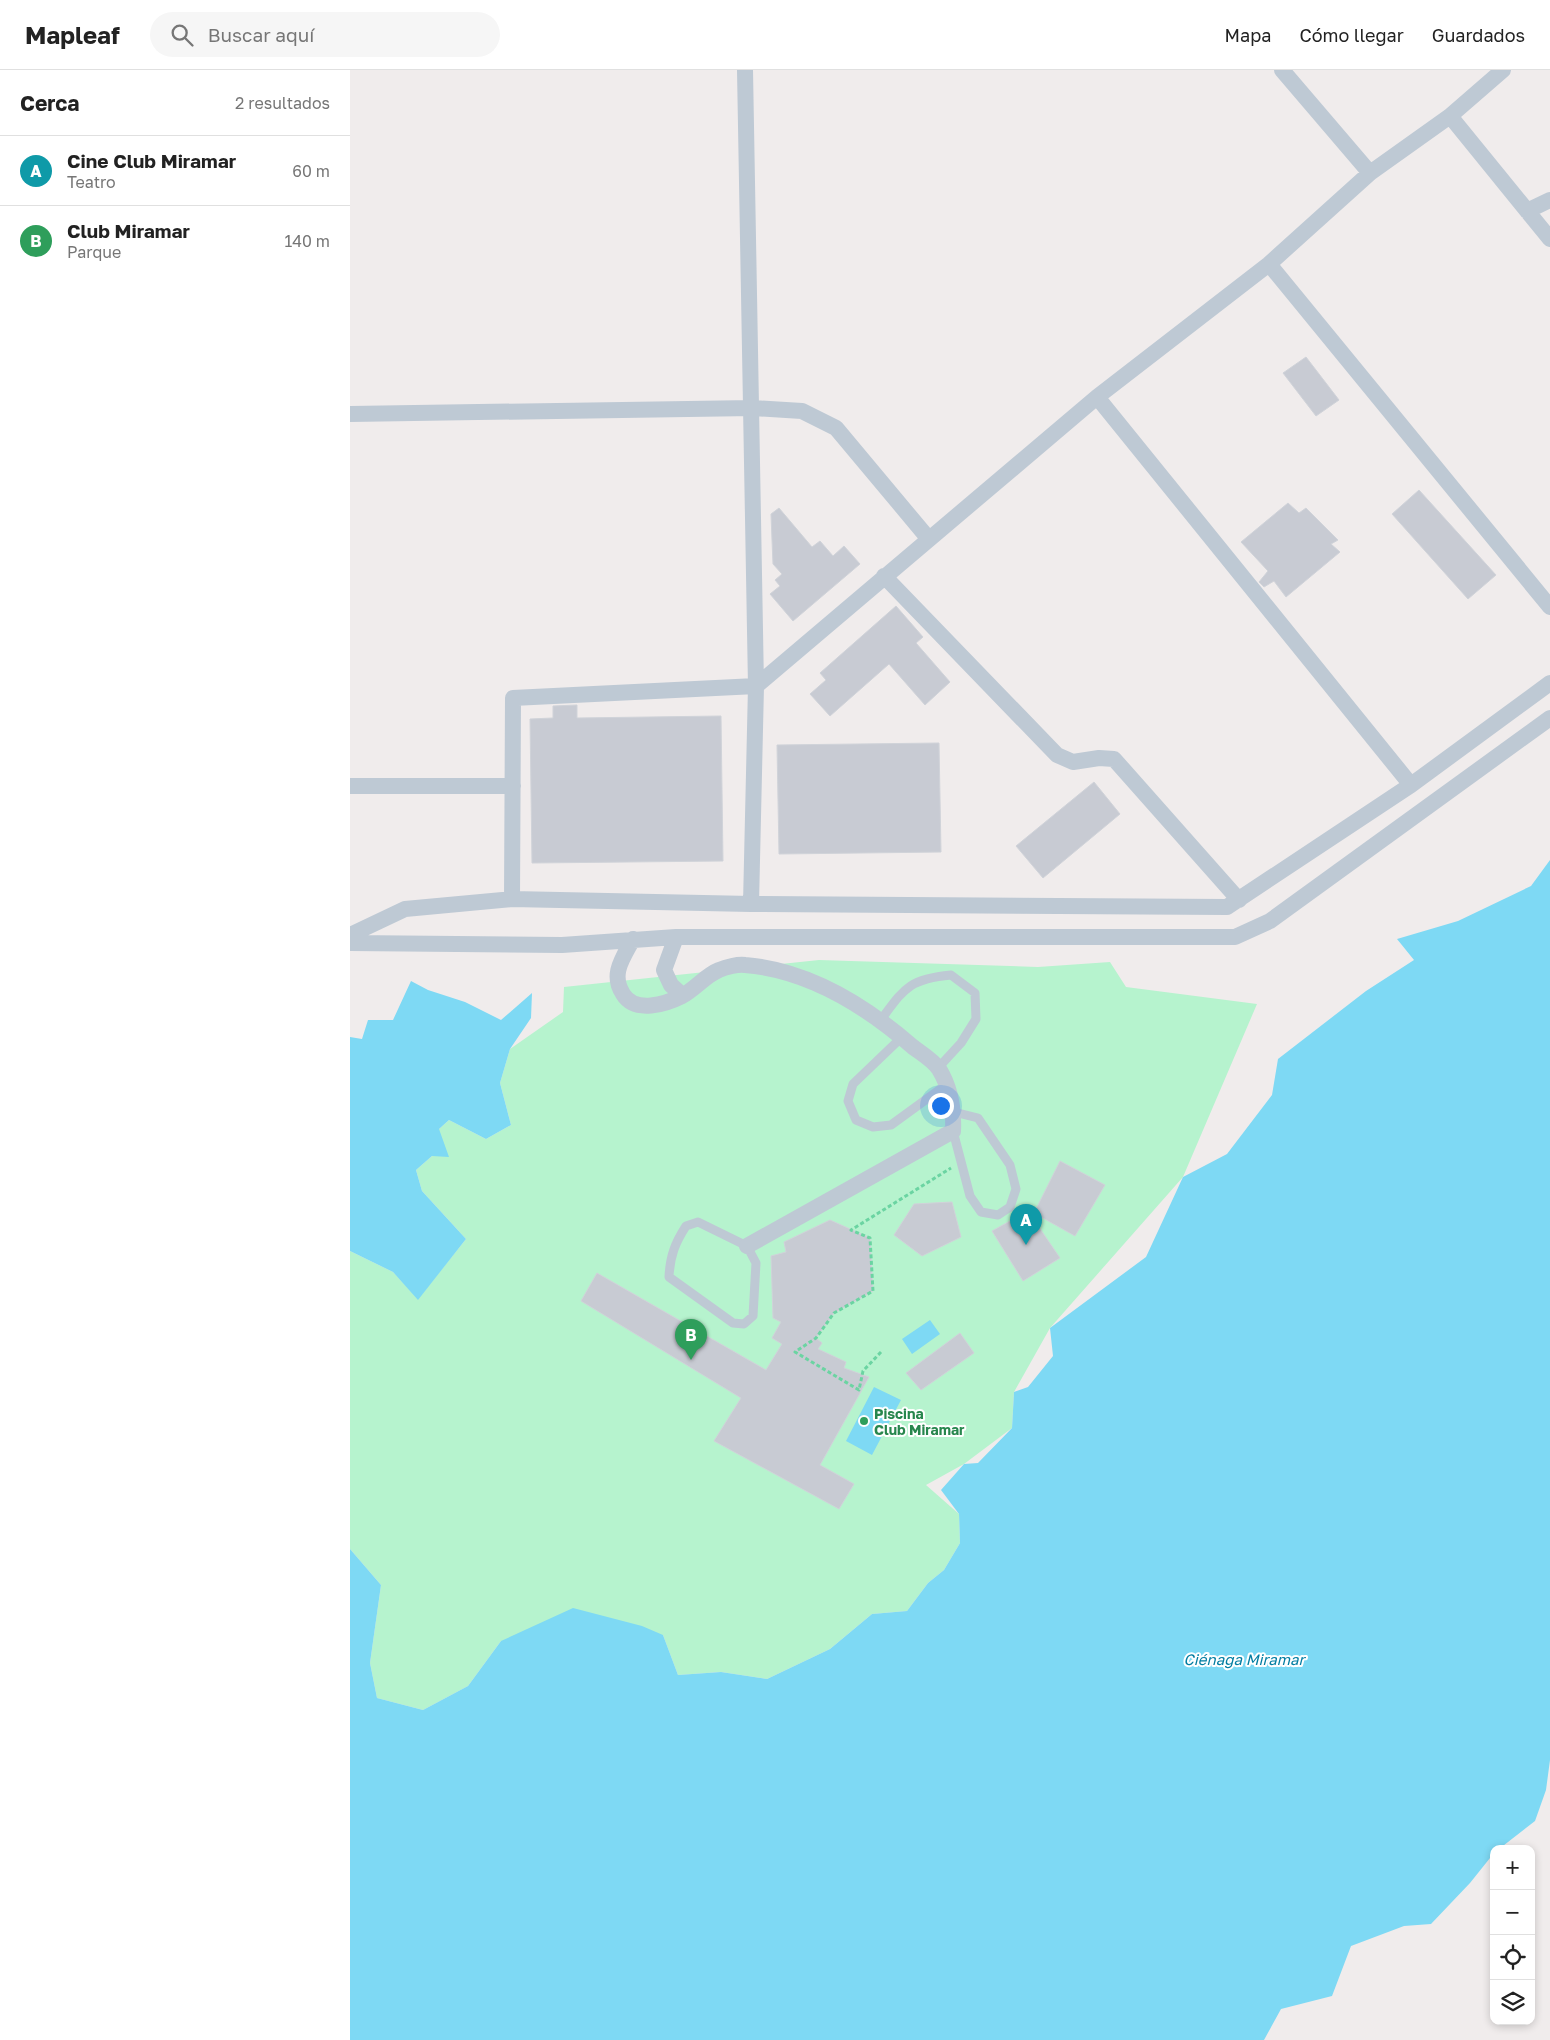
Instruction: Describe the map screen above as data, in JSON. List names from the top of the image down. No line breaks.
{"water":["Ciénaga Miramar"],"places":["Piscina Club Miramar"],"page":{"header":"Mapleaf","search":"Buscar aquí","nav":["Mapa","Cómo llegar","Guardados"],"heading":["Cerca","2 resultados"],"list":[{"mark":"A","name":"Cine Club Miramar","note":"Teatro","value":"60 m"},{"mark":"B","name":"Club Miramar","note":"Parque","value":"140 m"}],"pins":["A","B"],"map_buttons":["+","−"]}}
